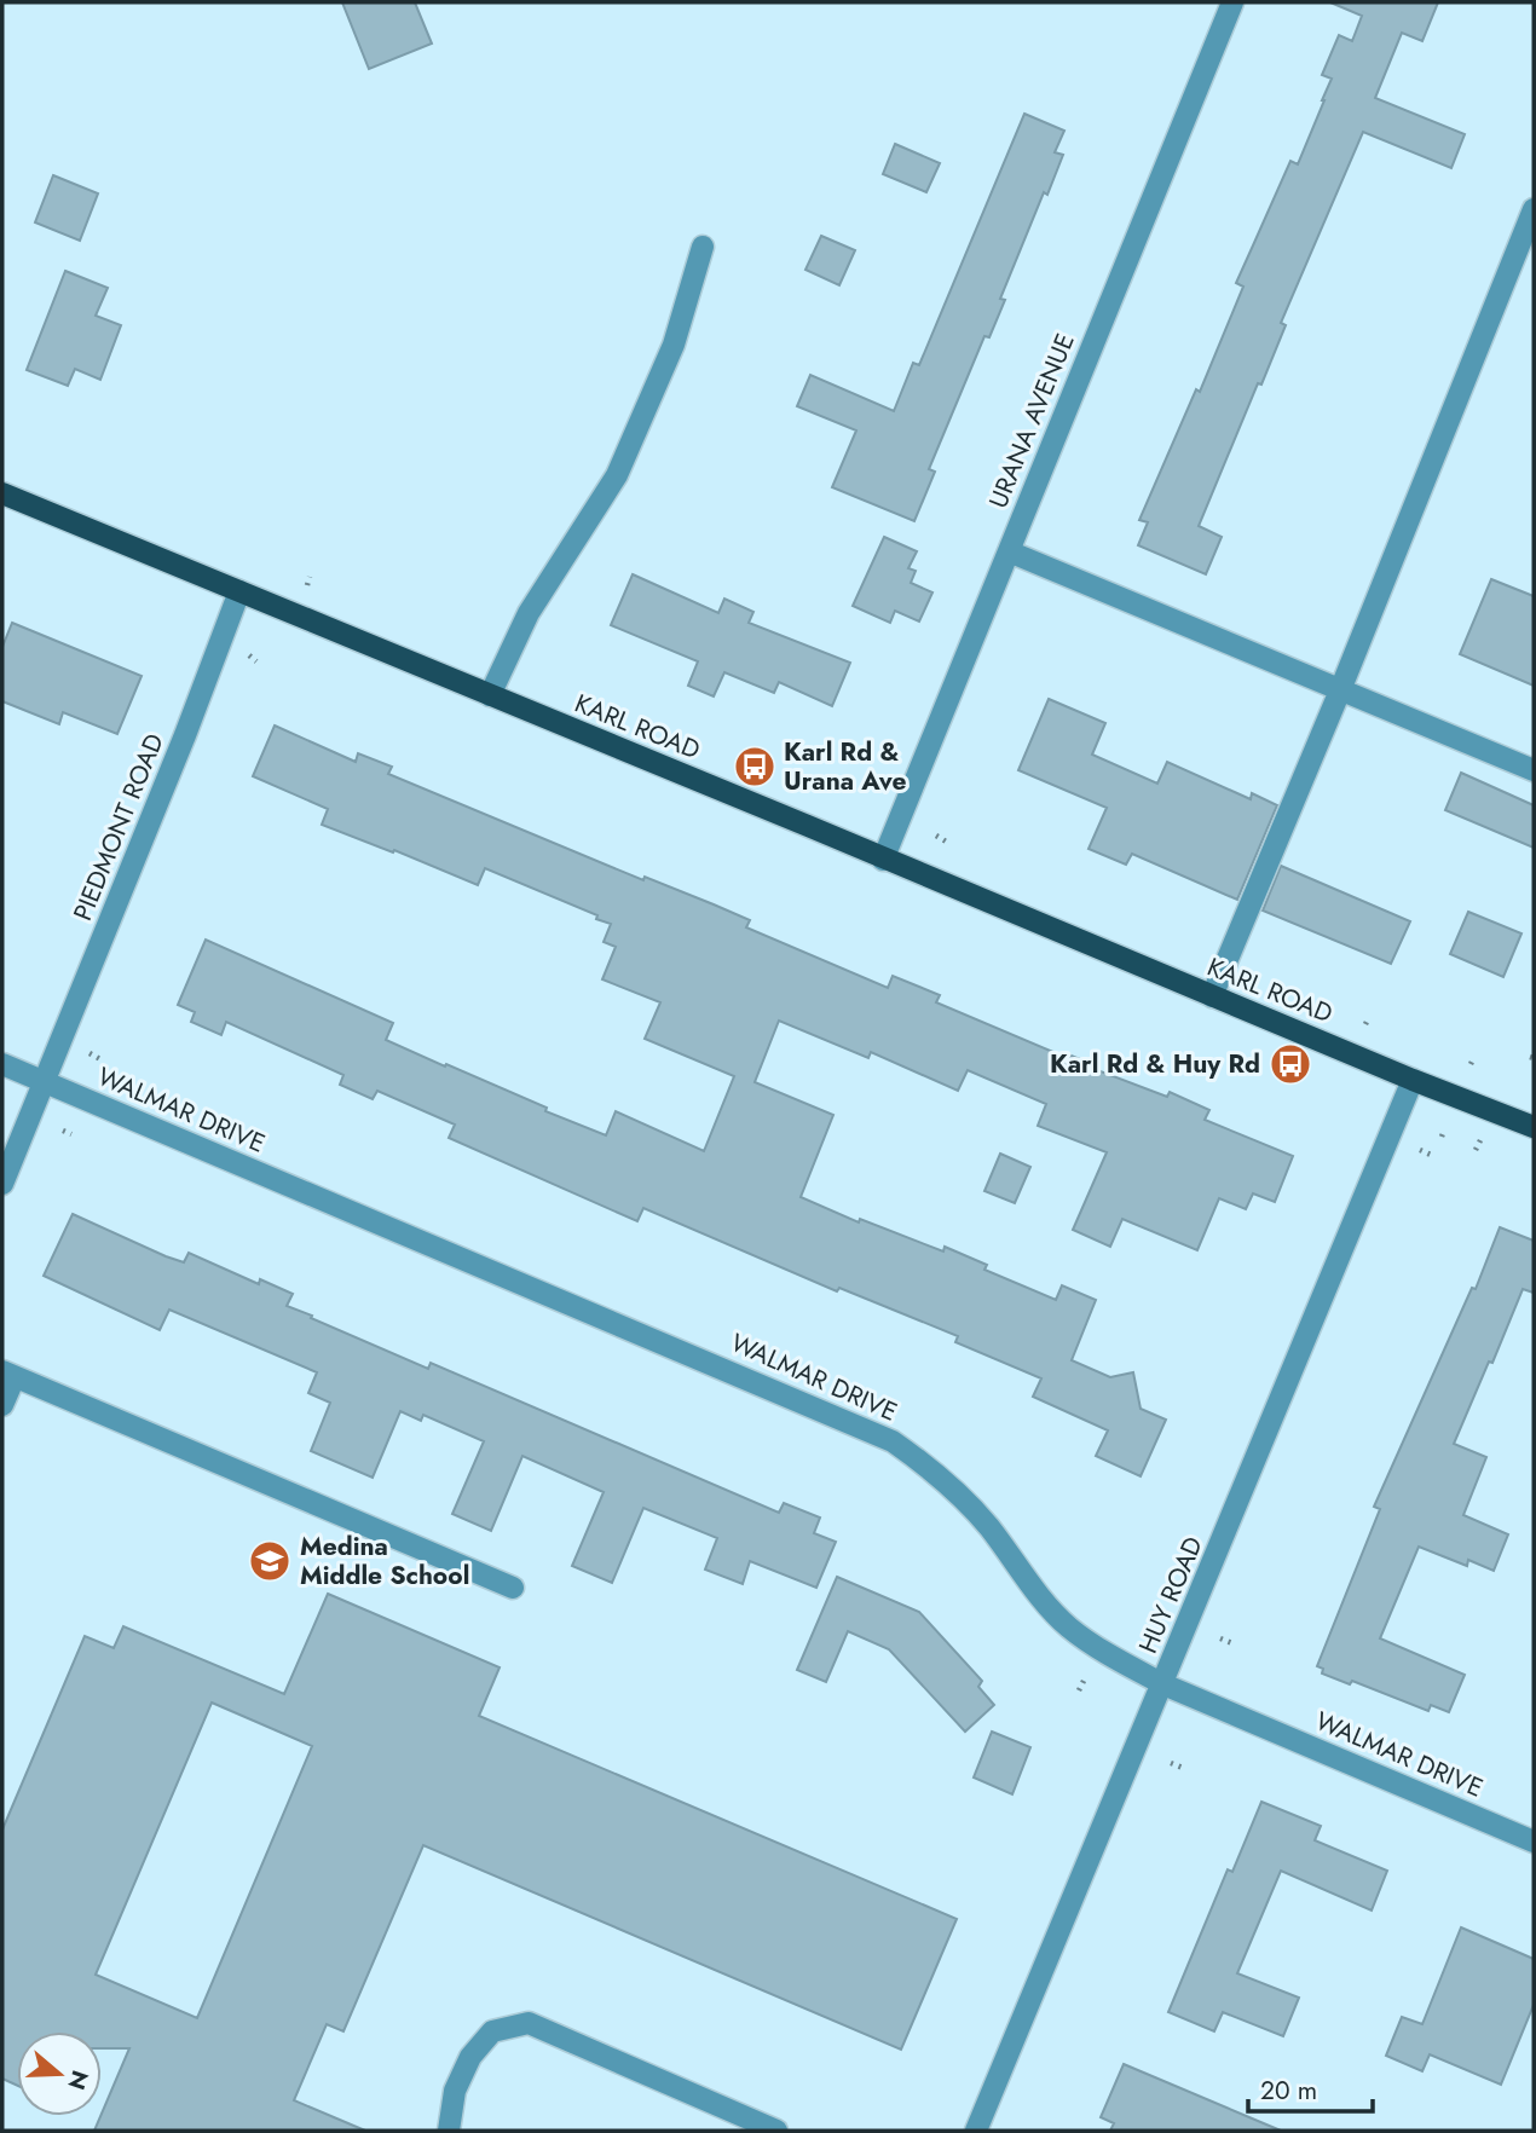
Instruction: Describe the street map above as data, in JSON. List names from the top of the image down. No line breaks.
{"streets":{"main road":["KARL ROAD"],"street":["URANA AVENUE","PIEDMONT ROAD","WALMAR DRIVE","HUY ROAD"]},"crossings":[["URANA AVENUE","KARL ROAD"],["KARL ROAD","PIEDMONT ROAD"],["KARL ROAD","HUY ROAD"],["PIEDMONT ROAD","WALMAR DRIVE"],["WALMAR DRIVE","HUY ROAD"]],"places":{"bus stop":["Karl Rd & Urana Ave","Karl Rd & Huy Rd"],"school or university":["Medina Middle School"]},"scale_bar":"20 m","north":"right"}
